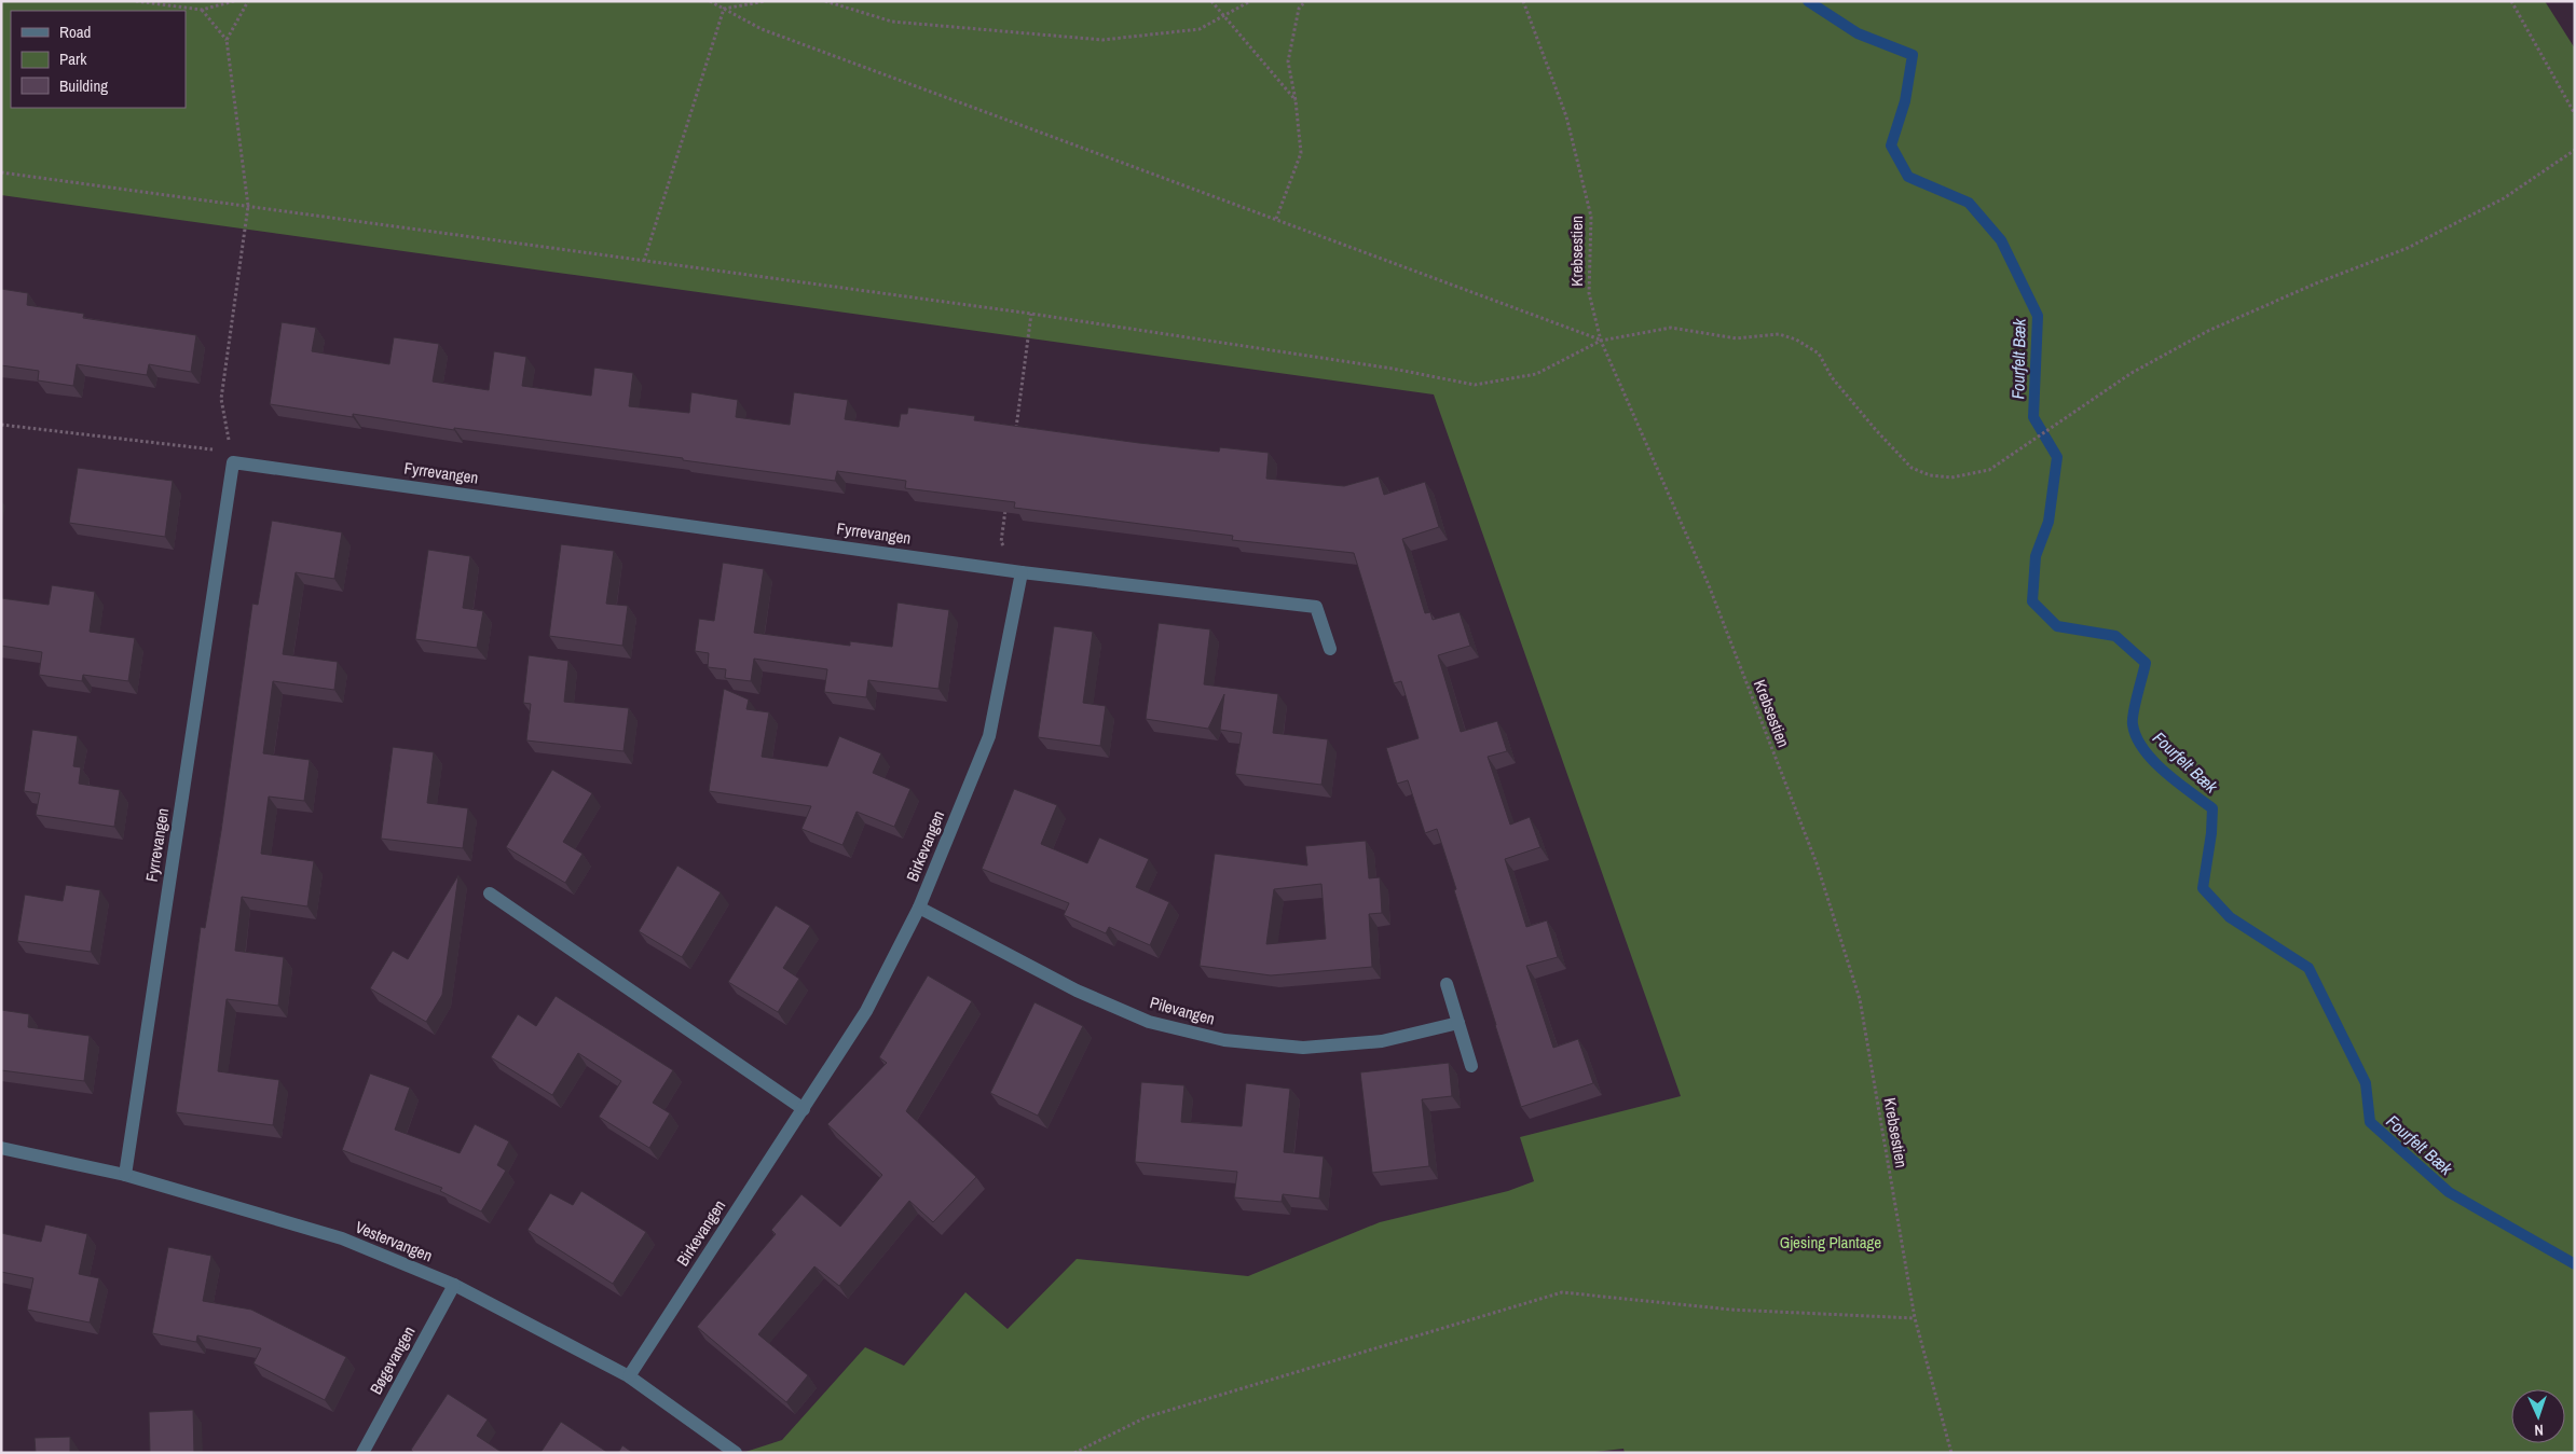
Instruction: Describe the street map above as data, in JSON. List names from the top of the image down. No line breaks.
{"streets":{"street":["Fyrrevangen","Birkevangen","Pilevangen","Vestervangen","Bøgevangen"],"path":["Krebsestien"]},"crossings":[["Fyrrevangen","Birkevangen"],["Fyrrevangen","Vestervangen"],["Birkevangen","Pilevangen"],["Birkevangen","Vestervangen"],["Vestervangen","Bøgevangen"]],"water":["Fourfelt Bæk"],"parks":["Gjesing Plantage"],"legend":["Road","Park","Building"],"north":"bottom"}
